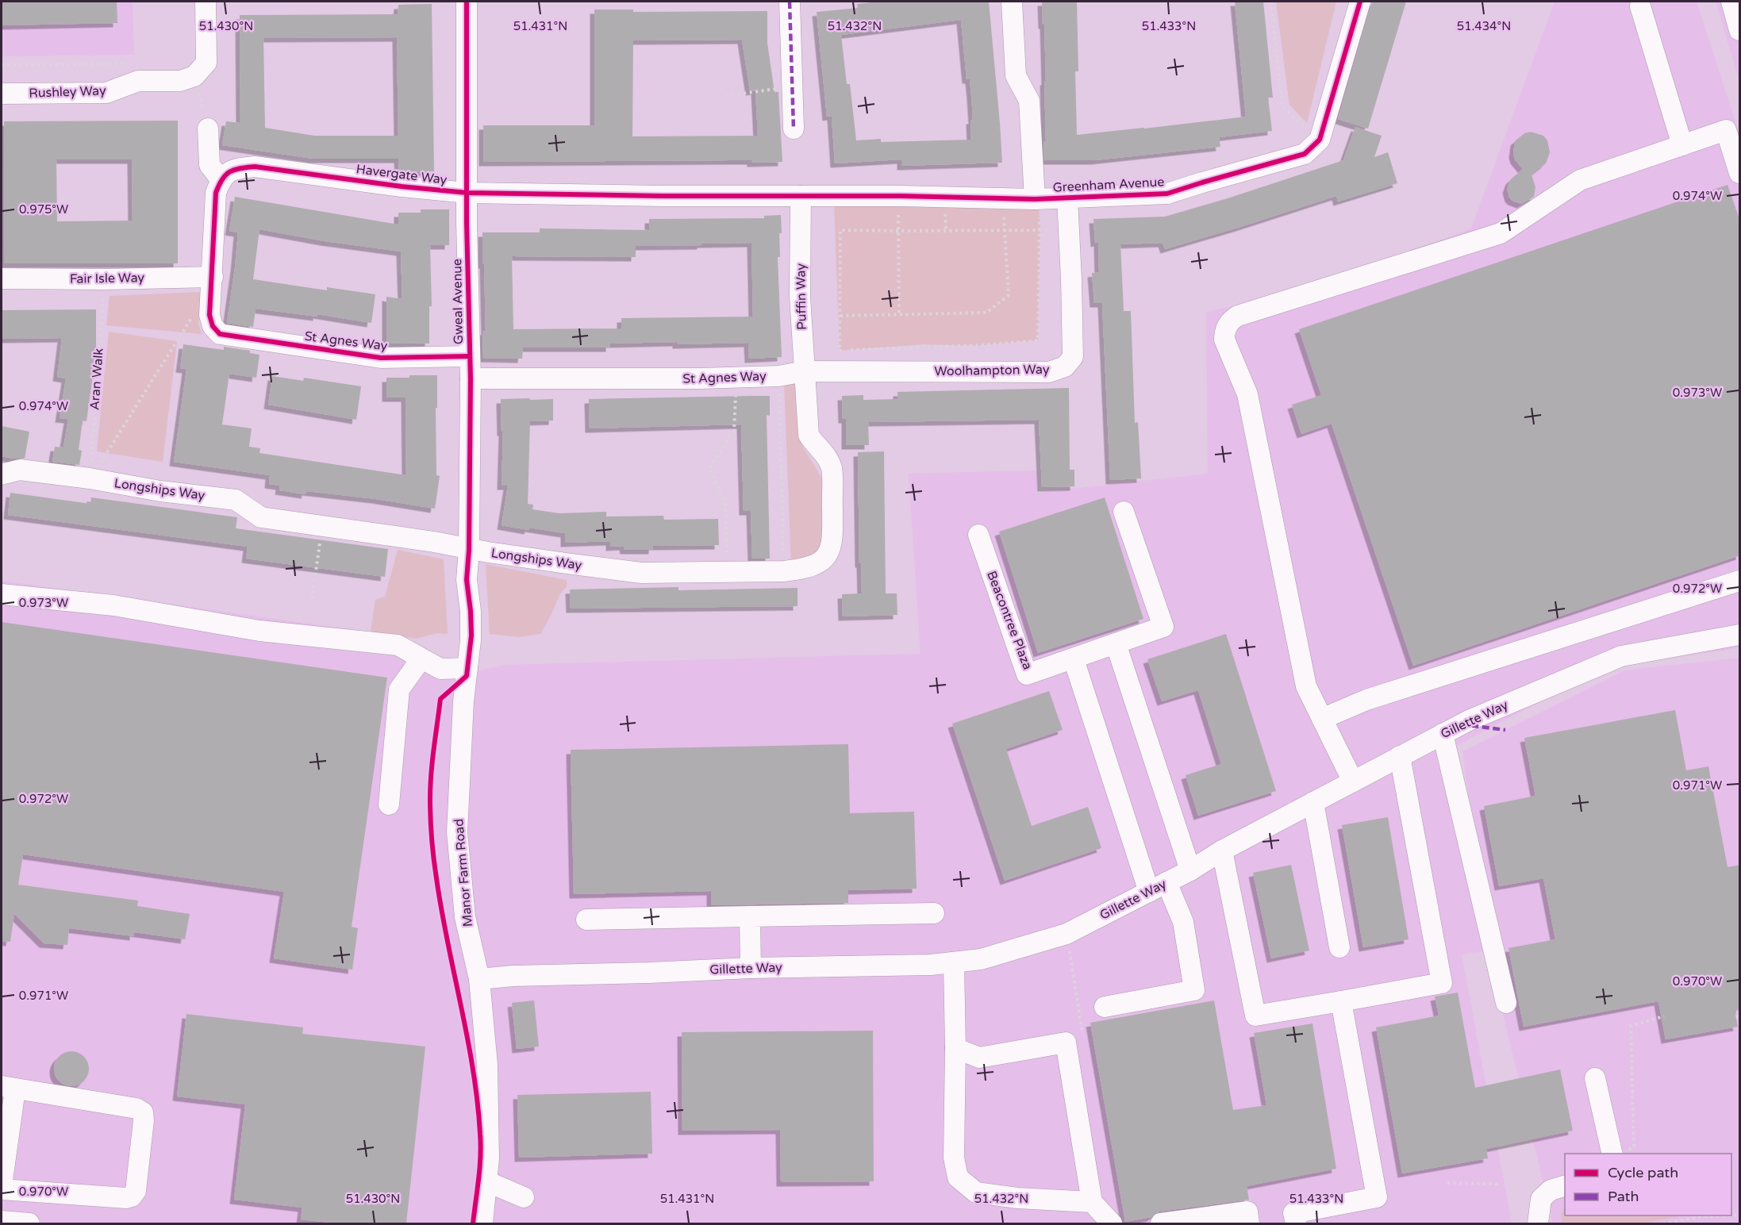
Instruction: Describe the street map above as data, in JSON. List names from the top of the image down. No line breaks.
{"streets":{"street":["Rushley Way","Havergate Way","Greenham Avenue","Fair Isle Way","Puffin Way","Gweal Avenue","St Agnes Way","Woolhampton Way","Longships Way","Beacontree Plaza","Gillette Way","Manor Farm Road"],"path":["Aran Walk"]},"crossings":[["Havergate Way","Greenham Avenue"],["Havergate Way","Puffin Way"],["Havergate Way","Gweal Avenue"],["Greenham Avenue","Puffin Way"],["Greenham Avenue","Woolhampton Way"],["Fair Isle Way","St Agnes Way"],["Fair Isle Way","Aran Walk"],["Puffin Way","Woolhampton Way"],["Puffin Way","Longships Way"],["Gweal Avenue","St Agnes Way"],["Gweal Avenue","Longships Way"],["Gweal Avenue","Manor Farm Road"],["Woolhampton Way","Longships Way"],["Aran Walk","Longships Way"],["Longships Way","Manor Farm Road"],["Gillette Way","Manor Farm Road"]],"legend":["Cycle path","Path"],"coordinates":["51.430°N","51.431°N","51.432°N","51.433°N","51.434°N","0.974°W","0.975°W","0.973°W","0.972°W","0.971°W","0.970°W"]}
